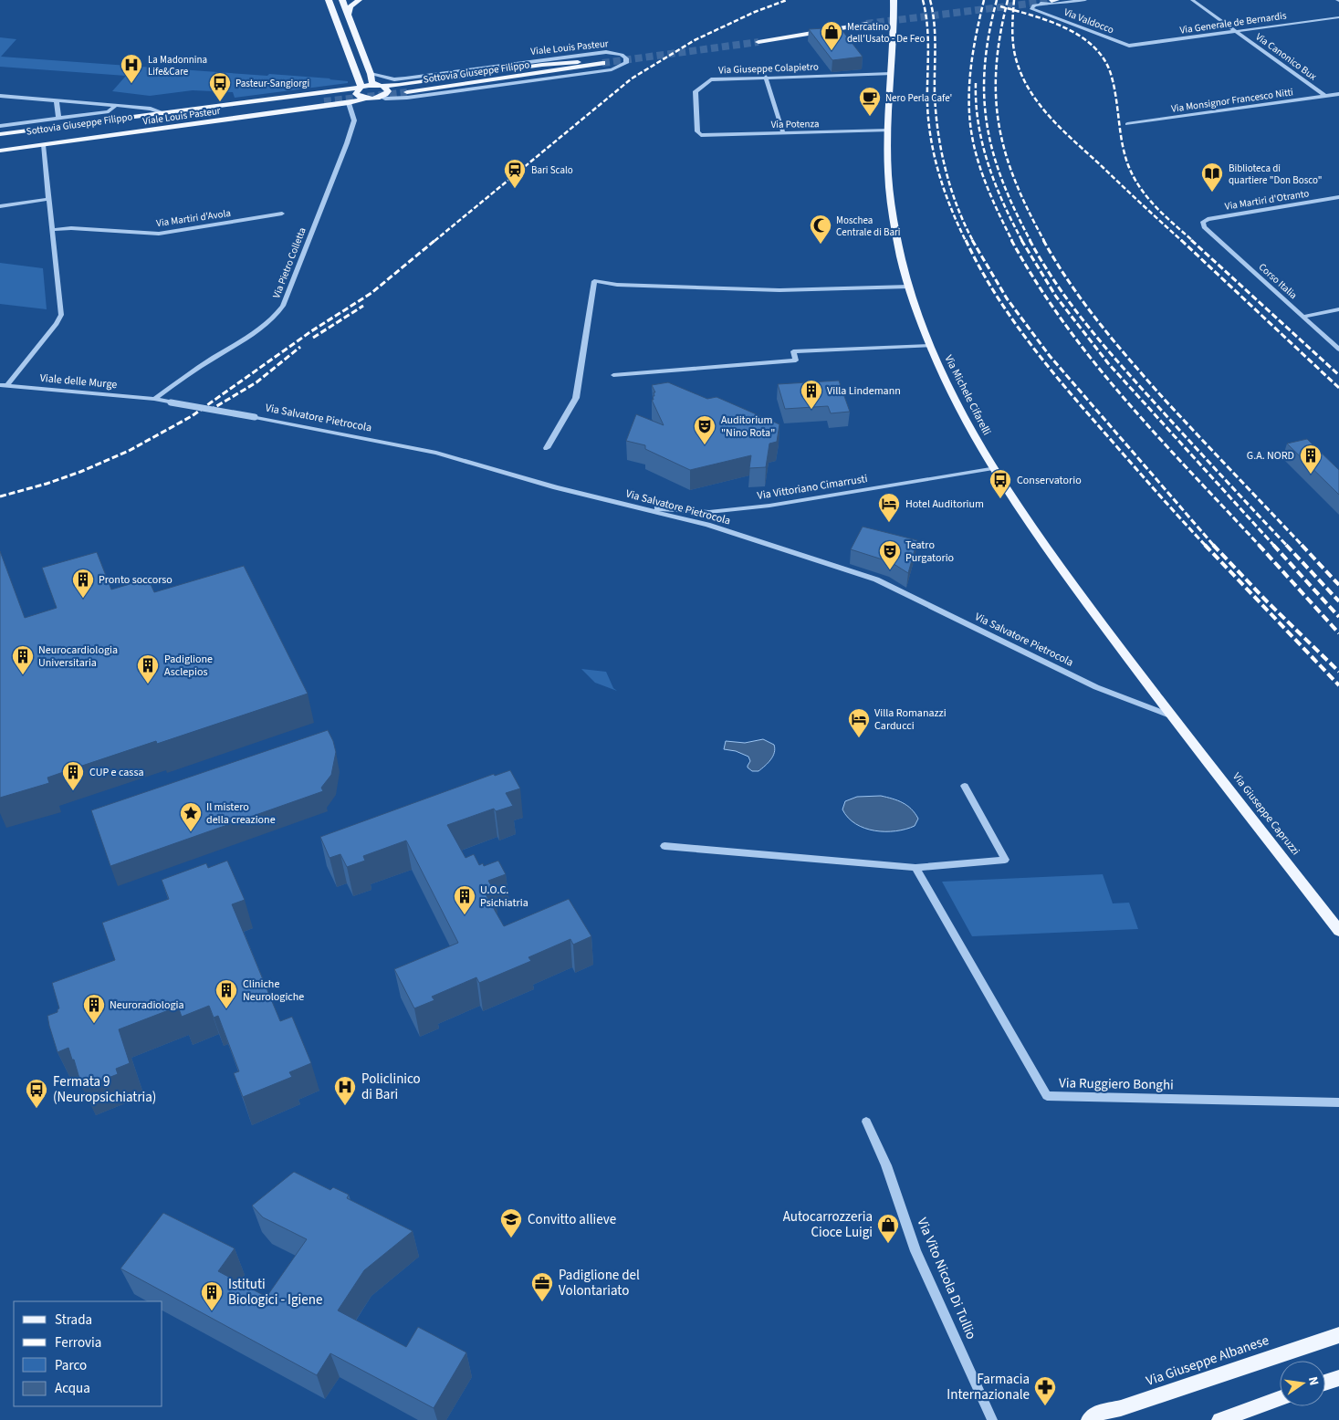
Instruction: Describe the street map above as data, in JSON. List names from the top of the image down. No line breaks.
{"streets":{"main road":["Viale Louis Pasteur","Sottovia Giuseppe Filippo","Via Michele Cifarelli","Via Giuseppe Capruzzi","Via Giuseppe Albanese"],"street":["Via Valdocco","Via Generale de Bernardis","Via Canonico Bux","Via Giuseppe Colapietro","Via Monsignor Francesco Nitti","Via Potenza","Via Martiri d'Otranto","Via Martiri d'Avola","Via Pietro Colletta","Corso Italia","Viale delle Murge","Via Salvatore Pietrocola","Via Vittoriano Cimarrusti","Via Ruggiero Bonghi","Via Vito Nicola Di Tullio"]},"crossings":[["Via Valdocco","Via Generale de Bernardis"],["Via Generale de Bernardis","Via Canonico Bux"],["Viale Louis Pasteur","Sottovia Giuseppe Filippo"],["Viale Louis Pasteur","Via Pietro Colletta"],["Via Canonico Bux","Via Monsignor Francesco Nitti"],["Via Giuseppe Colapietro","Via Potenza"],["Via Giuseppe Colapietro","Via Michele Cifarelli"],["Via Potenza","Via Michele Cifarelli"],["Via Martiri d'Otranto","Corso Italia"],["Via Pietro Colletta","Viale delle Murge"],["Via Pietro Colletta","Via Salvatore Pietrocola"],["Viale delle Murge","Via Salvatore Pietrocola"],["Via Michele Cifarelli","Via Salvatore Pietrocola"],["Via Michele Cifarelli","Via Vittoriano Cimarrusti"],["Via Michele Cifarelli","Via Giuseppe Capruzzi"],["Via Salvatore Pietrocola","Via Vittoriano Cimarrusti"],["Via Salvatore Pietrocola","Via Giuseppe Capruzzi"]],"places":{"shop":["Mercatino dell'Usato - De Feo","Autocarrozzeria Cioce Luigi"],"hospital":["La Madonnina Life&Care","Policlinico di Bari"],"bus stop":["Pasteur-Sangiorgi","Conservatorio","Fermata 9 (Neuropsichiatria)"],"cafe":["Nero Perla Cafe'"],"station":["Bari Scalo"],"library":["Biblioteca di quartiere \"Don Bosco\""],"mosque":["Moschea Centrale di Bari"],"building":["Villa Lindemann","G.A. NORD","Pronto soccorso","Neurocardiologia Universitaria","Padiglione Asclepios","CUP e cassa","U.O.C. Psichiatria","Cliniche Neurologiche","Neuroradiologia","Istituti Biologici - Igiene"],"theatre":["Auditorium \"Nino Rota\"","Teatro Purgatorio"],"hotel":["Hotel Auditorium","Villa Romanazzi Carducci"],"place":["Il mistero della creazione"],"school or university":["Convitto allieve"],"office":["Padiglione del Volontariato"],"pharmacy":["Farmacia Internazionale"]},"legend":["Strada","Ferrovia","Parco","Acqua"],"north":"right"}
